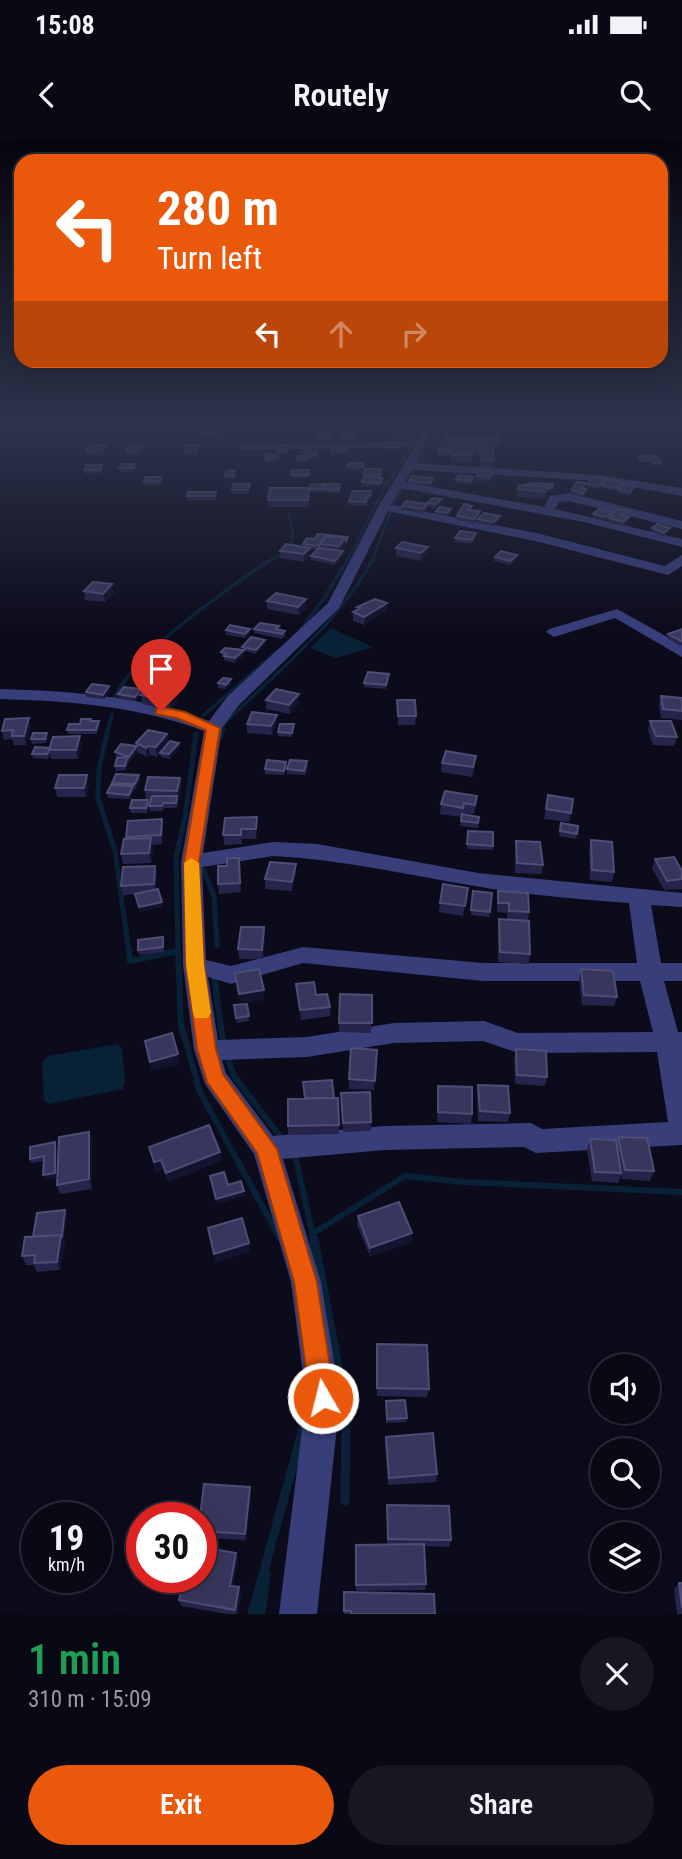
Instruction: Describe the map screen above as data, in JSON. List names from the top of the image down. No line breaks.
{"page":{"status":"15:08","header":"Routely","turn":["280 m","Turn left"],"speed":"19 km/h","limit":"30","heading":["1 min","310 m · 15:09"],"buttons":["Exit","Share"]}}
